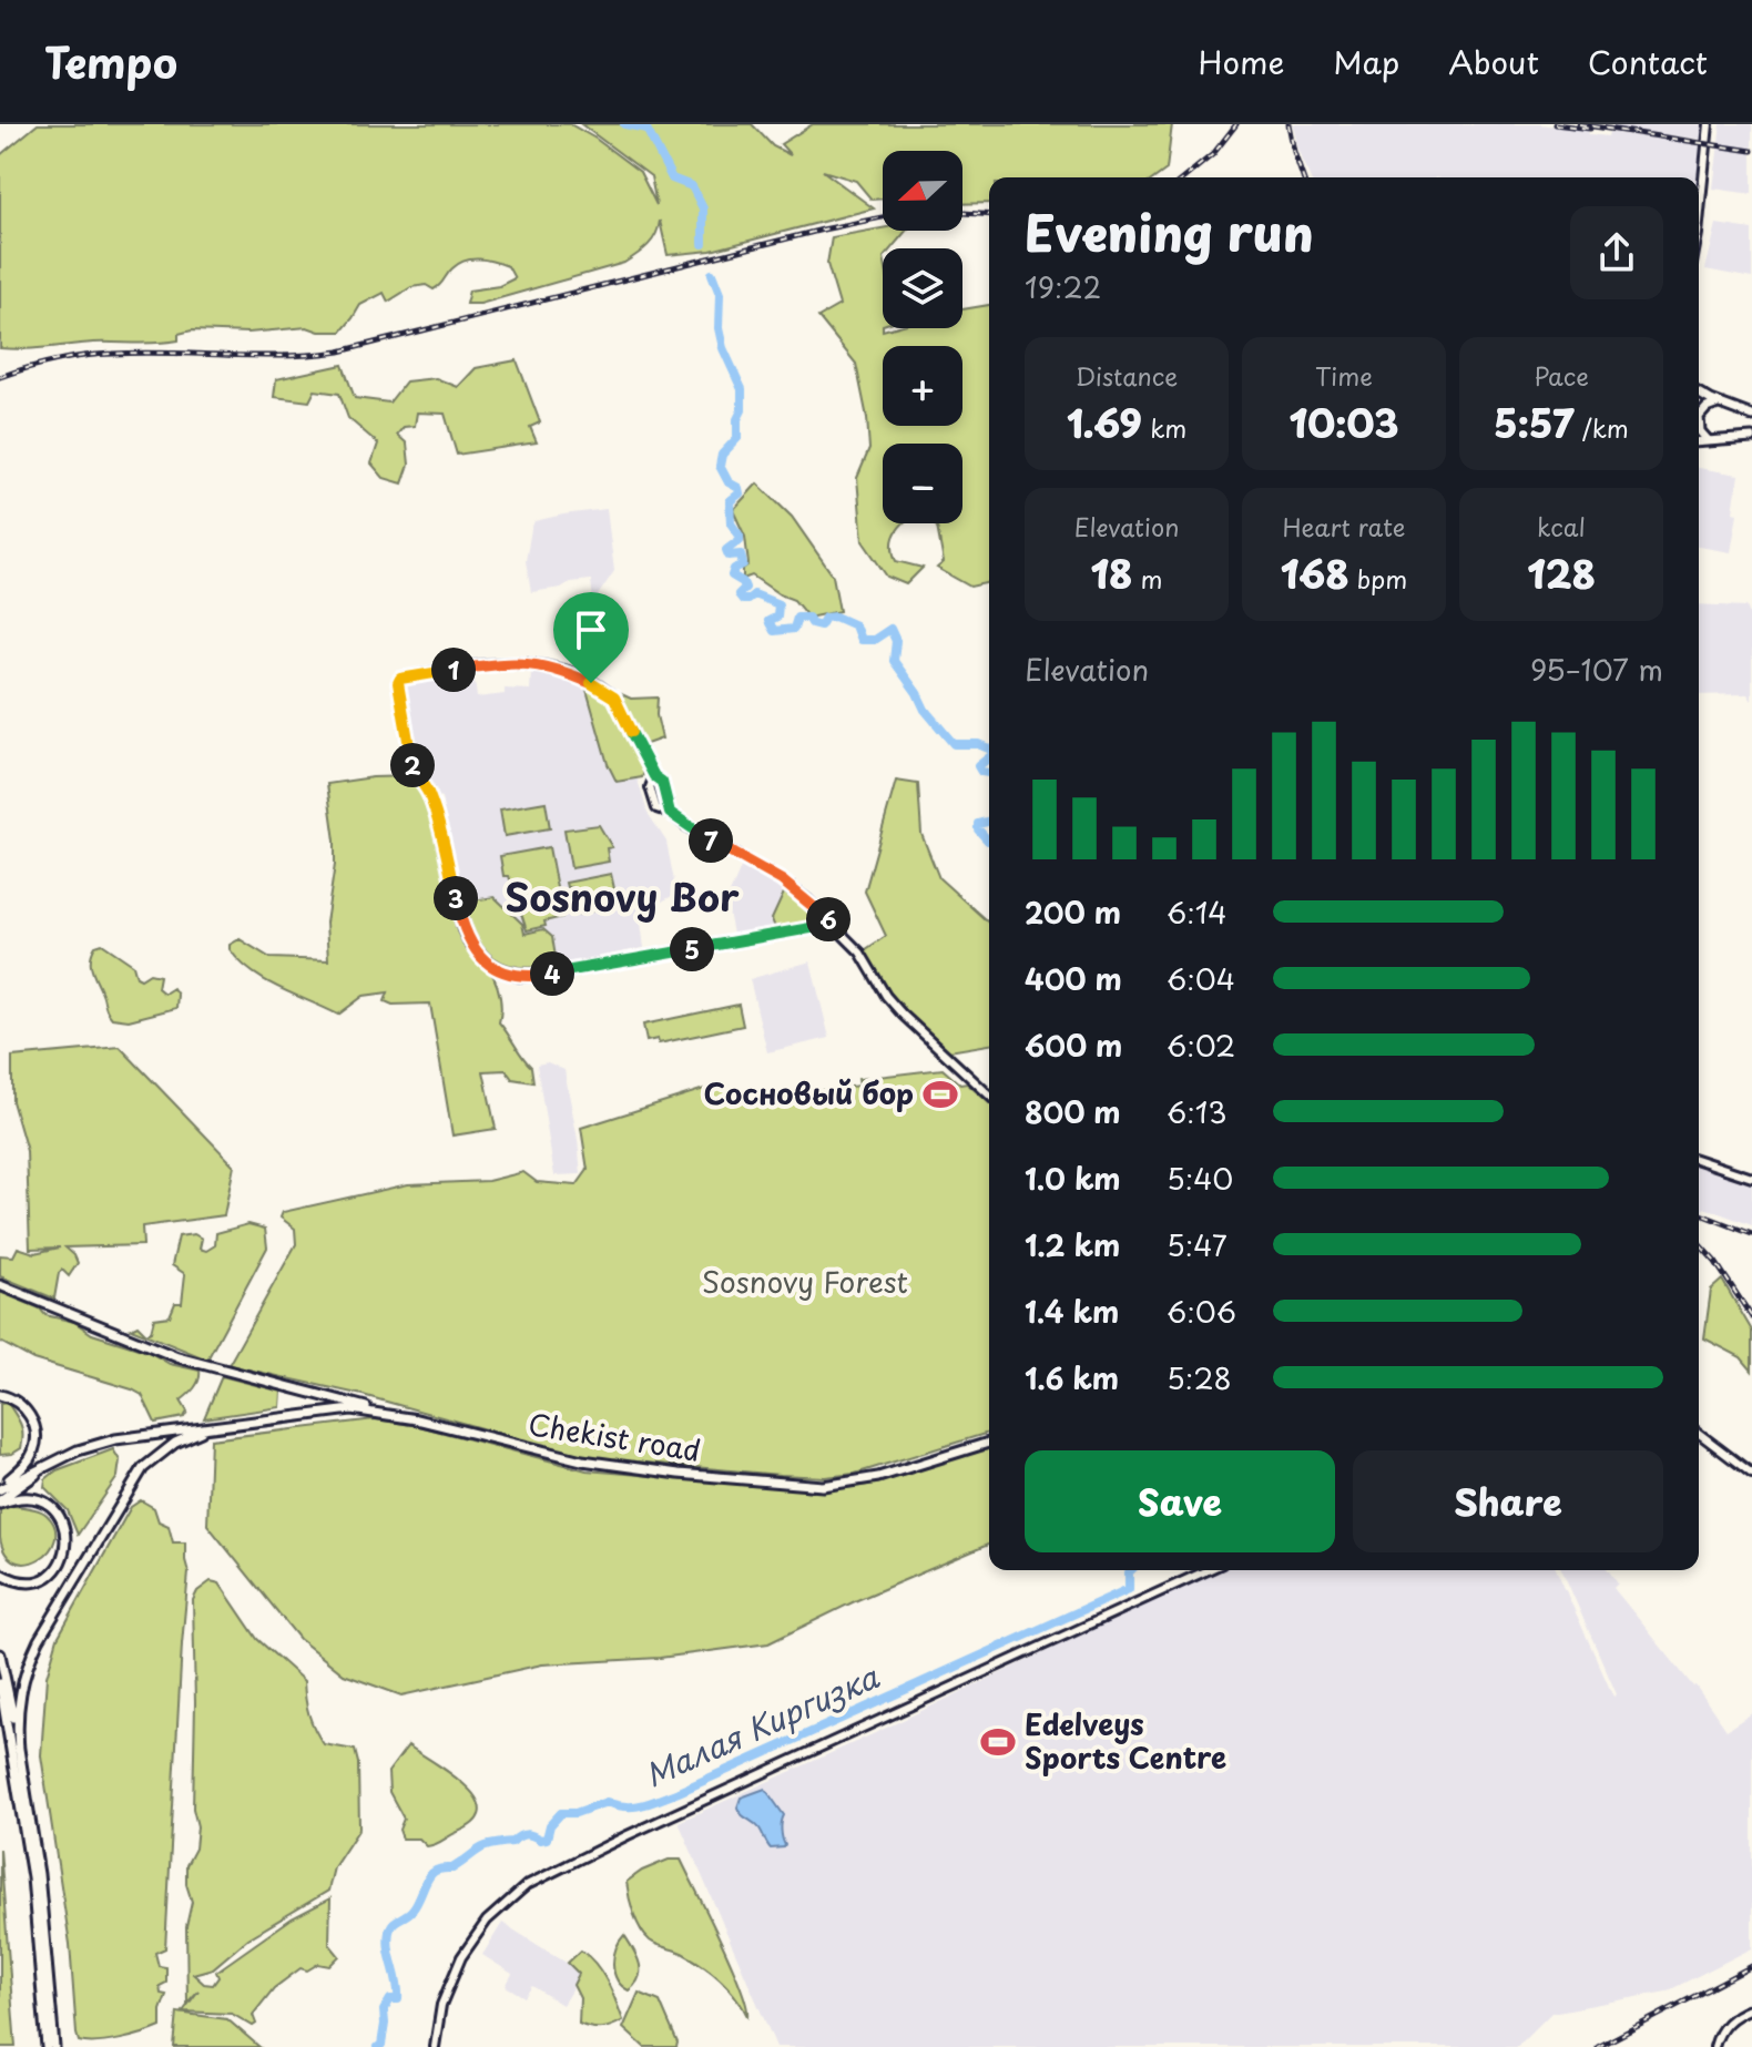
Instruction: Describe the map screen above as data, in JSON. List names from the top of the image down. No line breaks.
{"streets":{"main road":["Chekist road"]},"districts":["Sosnovy Bor"],"water":["Малая Киргизка"],"parks":["Sosnovy Forest"],"places":{"sports":["Сосновый бор","Edelveys Sports Centre"]},"north":"left","page":{"header":"Tempo","nav":["Home","Map","About","Contact"],"map_buttons":["+","−"],"heading":["Evening run","19:22"],"stats":[["Distance","1.69 km"],["Time","10:03"],["Pace","5:57 /km"],["Elevation","18 m"],["Heart rate","168 bpm"],["kcal","128"]],"chart":["Elevation","95–107 m"],"pins":["1","2","7","3","6","5","4"],"list":[{"name":"200 m","note":"6:14"},{"name":"400 m","note":"6:04"},{"name":"600 m","note":"6:02"},{"name":"800 m","note":"6:13"},{"name":"1.0 km","note":"5:40"},{"name":"1.2 km","note":"5:47"},{"name":"1.4 km","note":"6:06"},{"name":"1.6 km","note":"5:28"}],"buttons":["Save","Share"]}}
